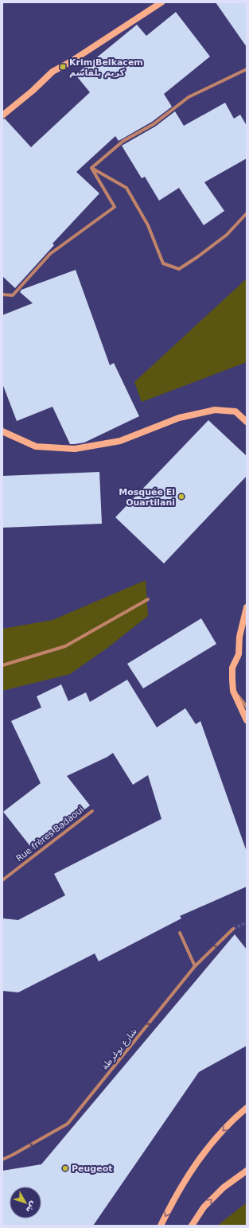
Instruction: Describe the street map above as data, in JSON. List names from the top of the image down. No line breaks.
{"streets":{"street":["Rue frères Badaoui","شارع يوغرطة"]},"one_way":["شارع يوغرطة"],"places":{"transit":["Krim Belkacem كريم بلقاسم"],"other":["Mosquée El Ouartilani","Peugeot"]},"north":"bottom right"}
